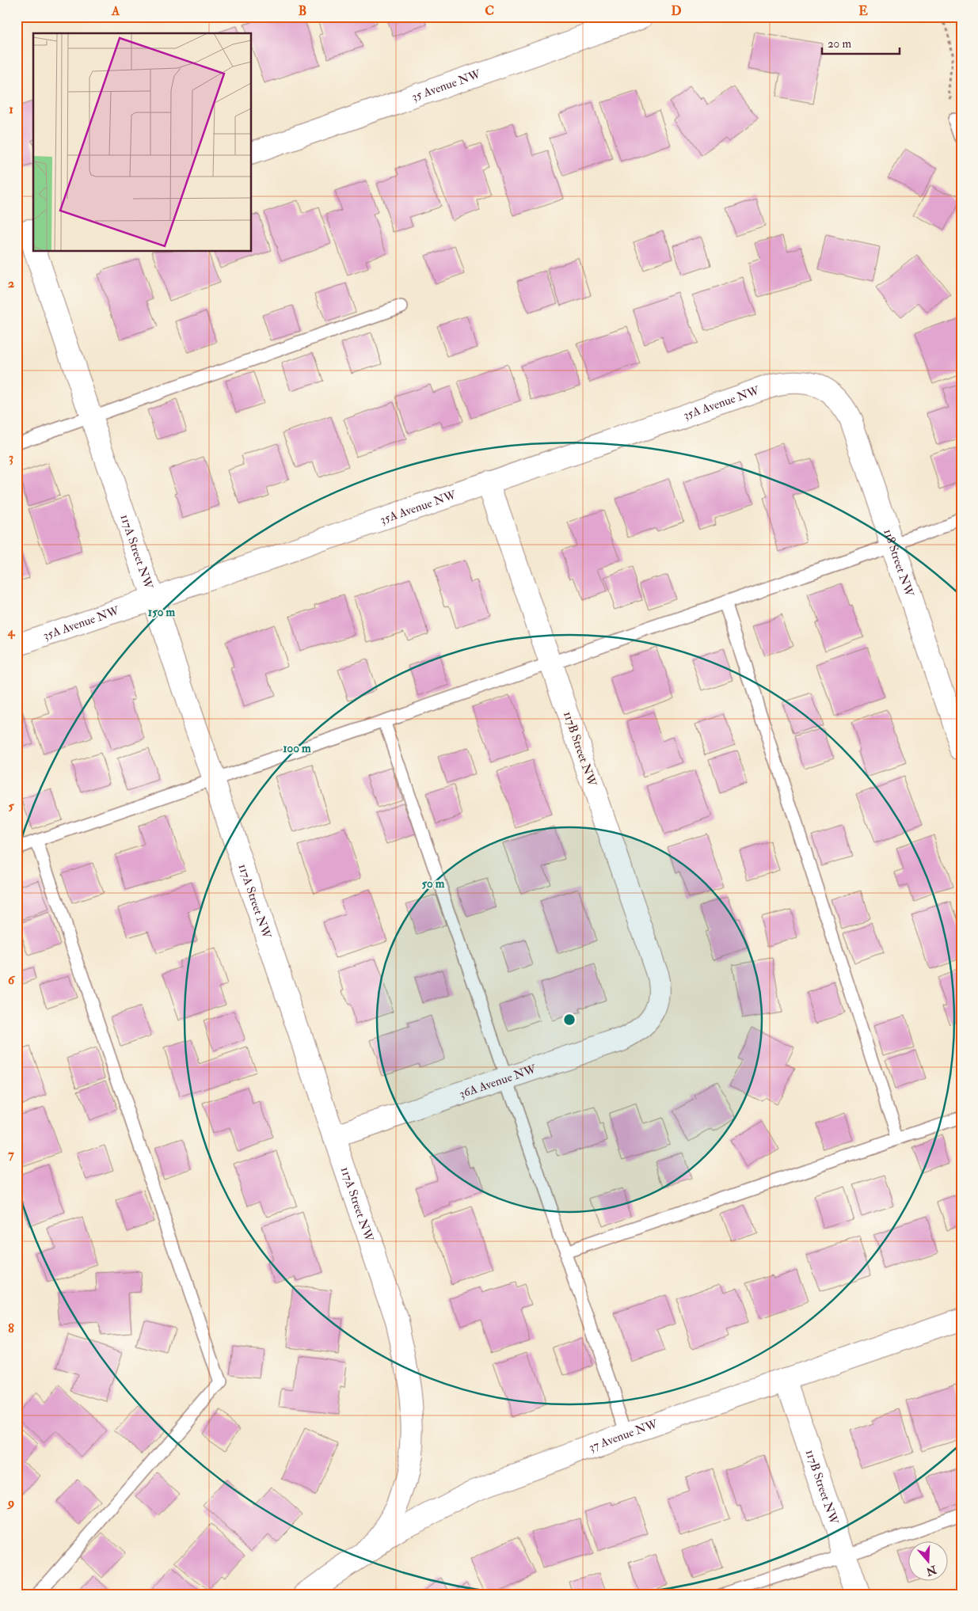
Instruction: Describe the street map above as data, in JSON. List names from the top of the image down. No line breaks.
{"streets":{"street":["35 Avenue NW","35A Avenue NW","117A Street NW","118 Street NW","117B Street NW","36A Avenue NW","37 Avenue NW"]},"crossings":[["35A Avenue NW","117A Street NW"],["35A Avenue NW","118 Street NW"],["35A Avenue NW","117B Street NW"],["117A Street NW","36A Avenue NW"],["117A Street NW","37 Avenue NW"],["117B Street NW","36A Avenue NW"],["117B Street NW","37 Avenue NW"]],"scale_bar":"20 m","north":"bottom","grid":{"columns":["A","B","C","D","E"],"rows":["1","2","3","4","5","6","7","8","9"]},"rings":["150 m","100 m","50 m"]}
